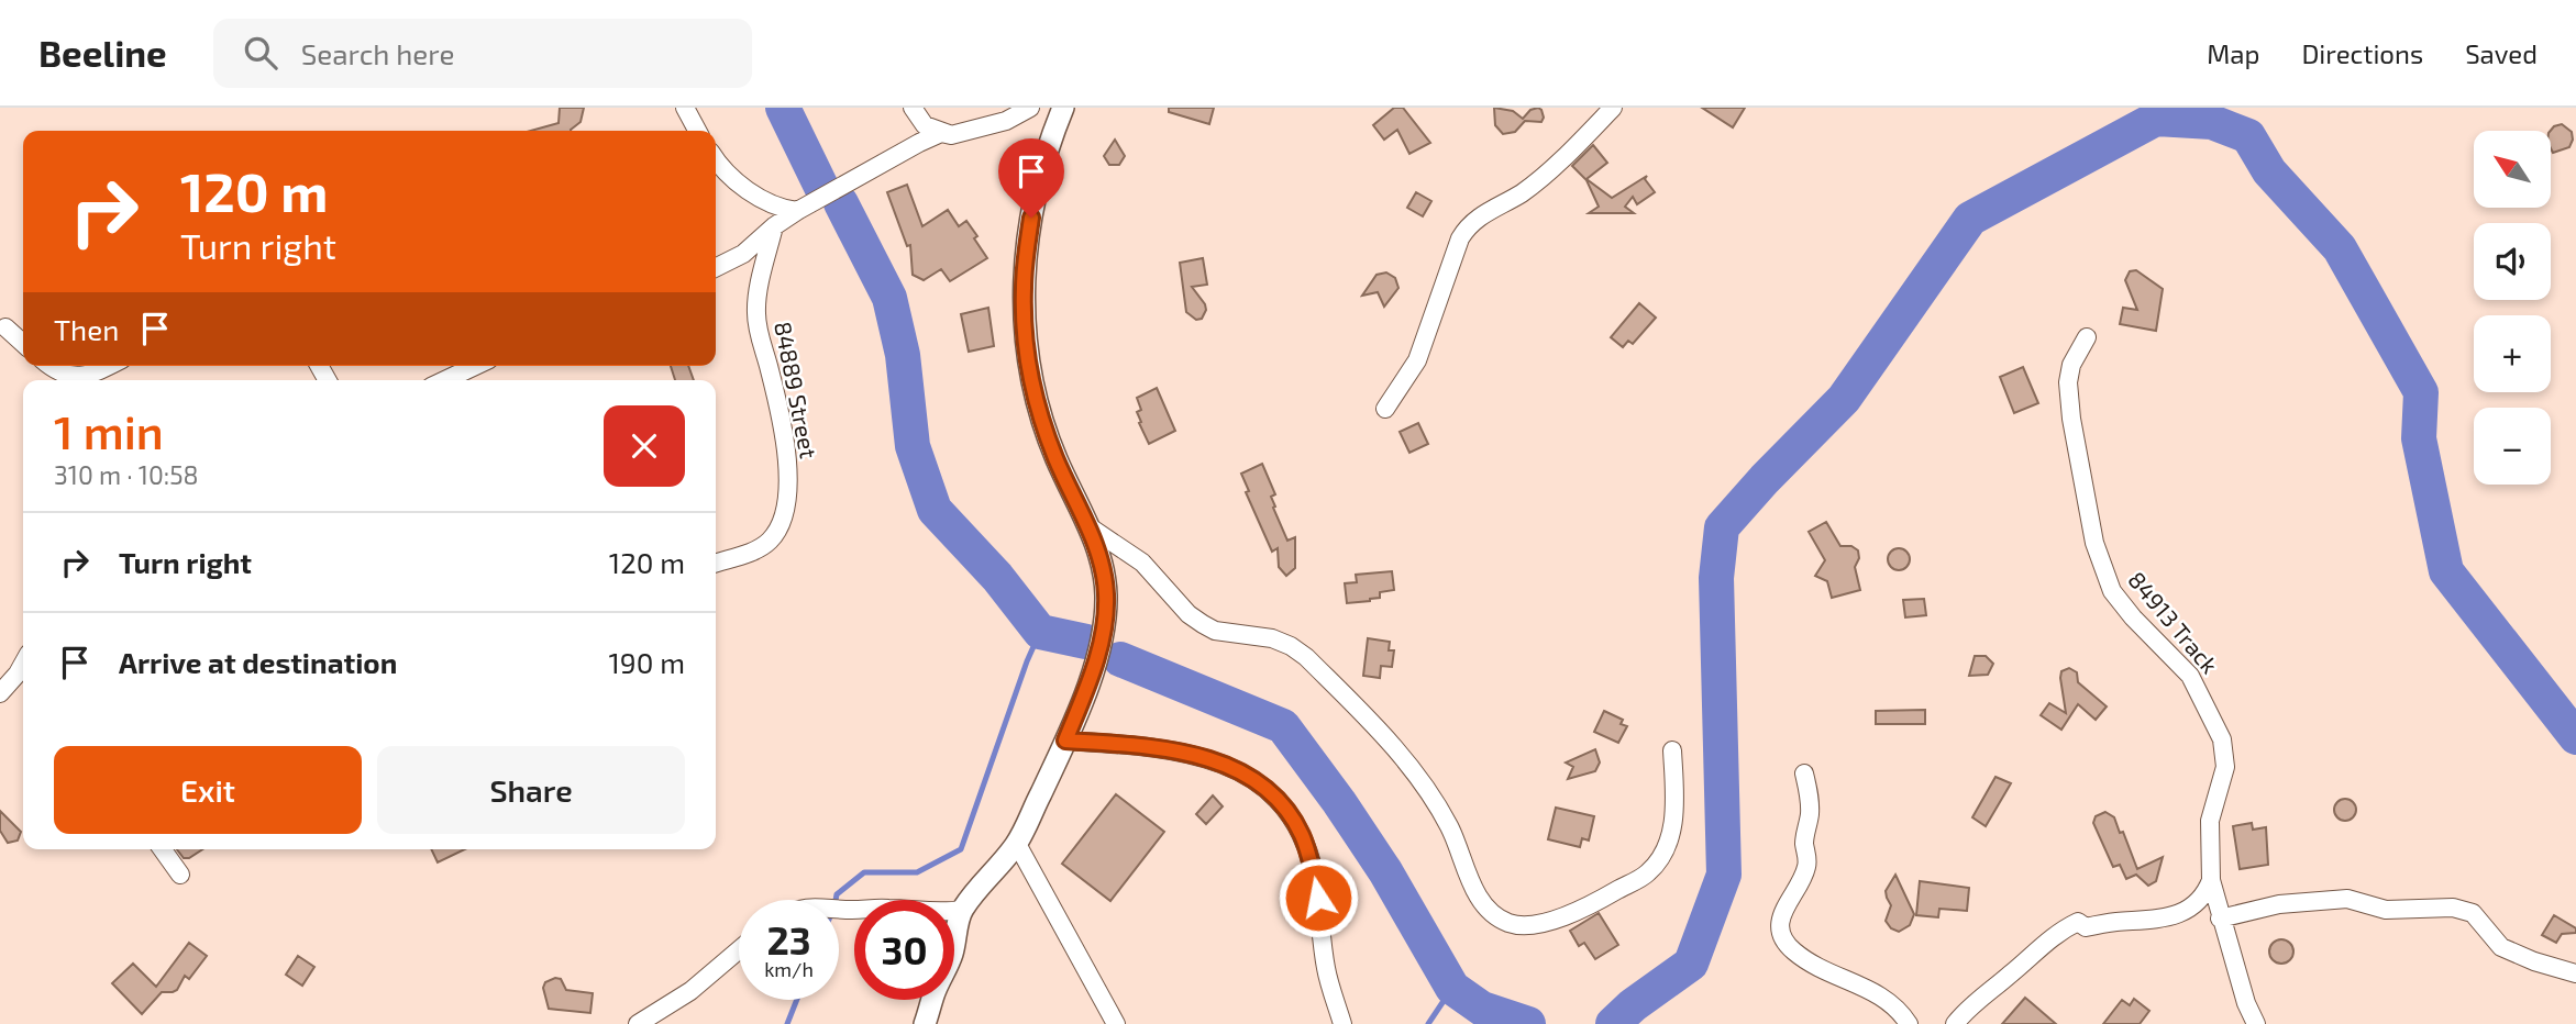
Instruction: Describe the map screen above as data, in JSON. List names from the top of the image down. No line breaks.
{"streets":{"street":["84889 Street","84913 Track"]},"north":"top left","page":{"header":"Beeline","search":"Search here","nav":["Map","Directions","Saved"],"map_buttons":["+","−"],"turn":["120 m","Turn right"],"then":"Then","heading":["1 min","310 m · 10:58"],"list":[{"name":"Turn right","value":"120 m"},{"name":"Arrive at destination","value":"190 m"}],"buttons":["Exit","Share"],"speed":"23 km/h","limit":"30"}}
